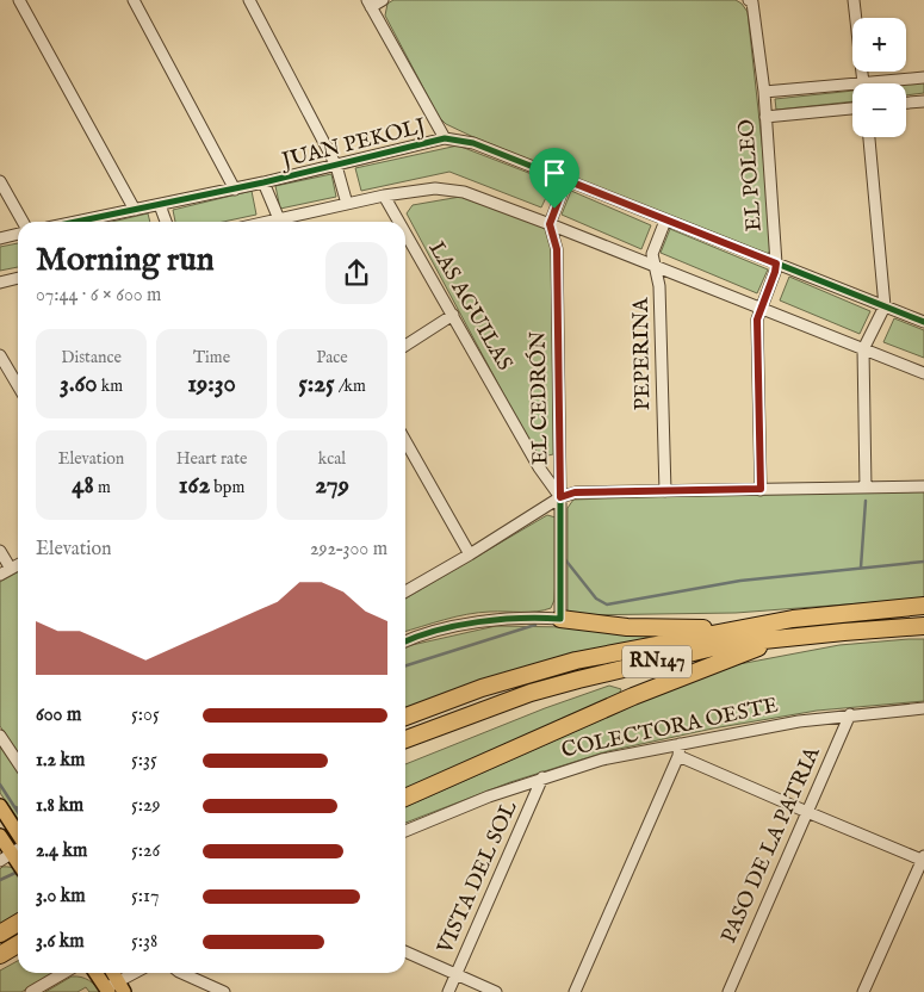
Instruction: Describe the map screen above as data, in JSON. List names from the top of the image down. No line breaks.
{"streets":{"highway":["RN147"],"street":["JUAN PEKOLJ","EL POLEO","LAS AGUILAS","PEPERINA","EL CEDRÓN","COLECTORA OESTE","PASO DE LA PATRIA","VISTA DEL SOL"]},"crossings":[["JUAN PEKOLJ","EL POLEO"],["JUAN PEKOLJ","PEPERINA"],["LAS AGUILAS","EL CEDRÓN"],["COLECTORA OESTE","PASO DE LA PATRIA"],["COLECTORA OESTE","VISTA DEL SOL"]],"page":{"map_buttons":["+","−"],"heading":["Morning run","07:44 · 6 × 600 m"],"stats":[["Distance","3.60 km"],["Time","19:30"],["Pace","5:25 /km"],["Elevation","48 m"],["Heart rate","162 bpm"],["kcal","279"]],"chart":["Elevation","292–300 m"],"list":[{"name":"600 m","note":"5:05"},{"name":"1.2 km","note":"5:35"},{"name":"1.8 km","note":"5:29"},{"name":"2.4 km","note":"5:26"},{"name":"3.0 km","note":"5:17"},{"name":"3.6 km","note":"5:38"}]}}
